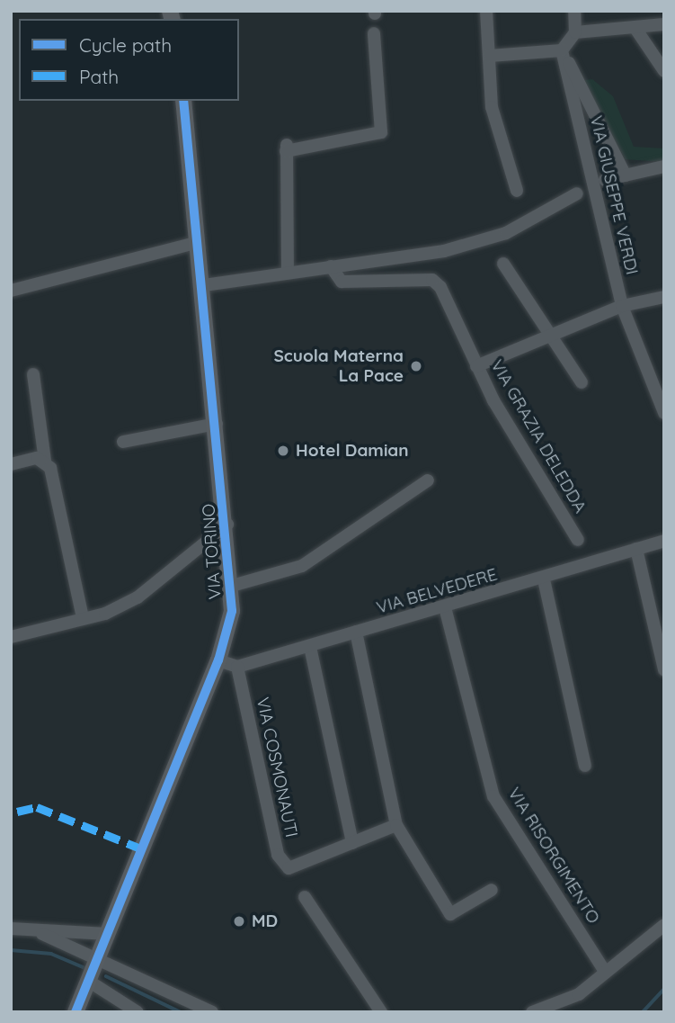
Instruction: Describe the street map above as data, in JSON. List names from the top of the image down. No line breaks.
{"streets":{"main road":["VIA TORINO"],"street":["VIA GIUSEPPE VERDI","VIA GRAZIA DELEDDA","VIA BELVEDERE","VIA COSMONAUTI","VIA RISORGIMENTO"]},"crossings":[["VIA BELVEDERE","VIA COSMONAUTI"],["VIA BELVEDERE","VIA RISORGIMENTO"]],"places":["Scuola Materna La Pace","Hotel Damian","MD"],"legend":["Cycle path","Path"]}
